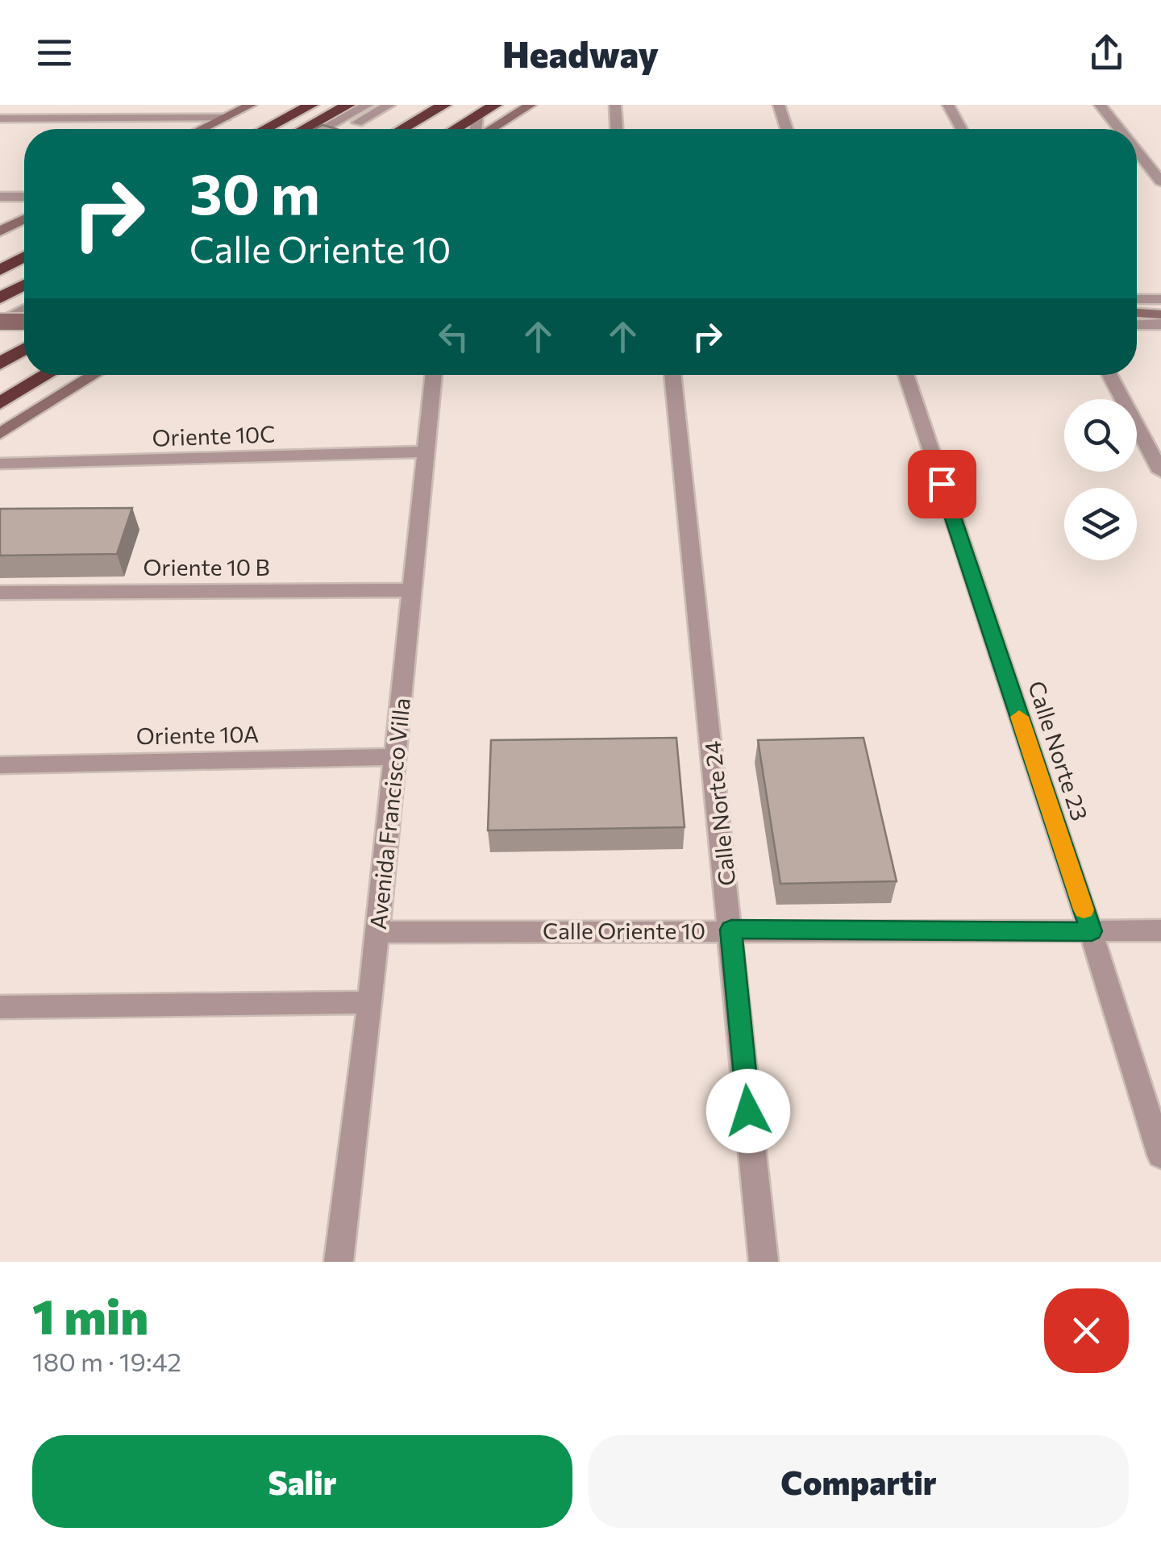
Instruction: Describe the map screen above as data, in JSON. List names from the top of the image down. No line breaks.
{"streets":{"street":["Oriente 10C","Oriente 10 B","Oriente 10A","Calle Norte 23","Avenida Francisco Villa","Calle Norte 24","Calle Oriente 10"]},"crossings":[["Oriente 10C","Avenida Francisco Villa"],["Oriente 10 B","Avenida Francisco Villa"],["Oriente 10A","Avenida Francisco Villa"],["Calle Norte 23","Calle Oriente 10"],["Avenida Francisco Villa","Calle Oriente 10"],["Calle Norte 24","Calle Oriente 10"]],"page":{"header":"Headway","turn":["30 m","Calle Oriente 10"],"heading":["1 min","180 m · 19:42"],"buttons":["Salir","Compartir"]}}
